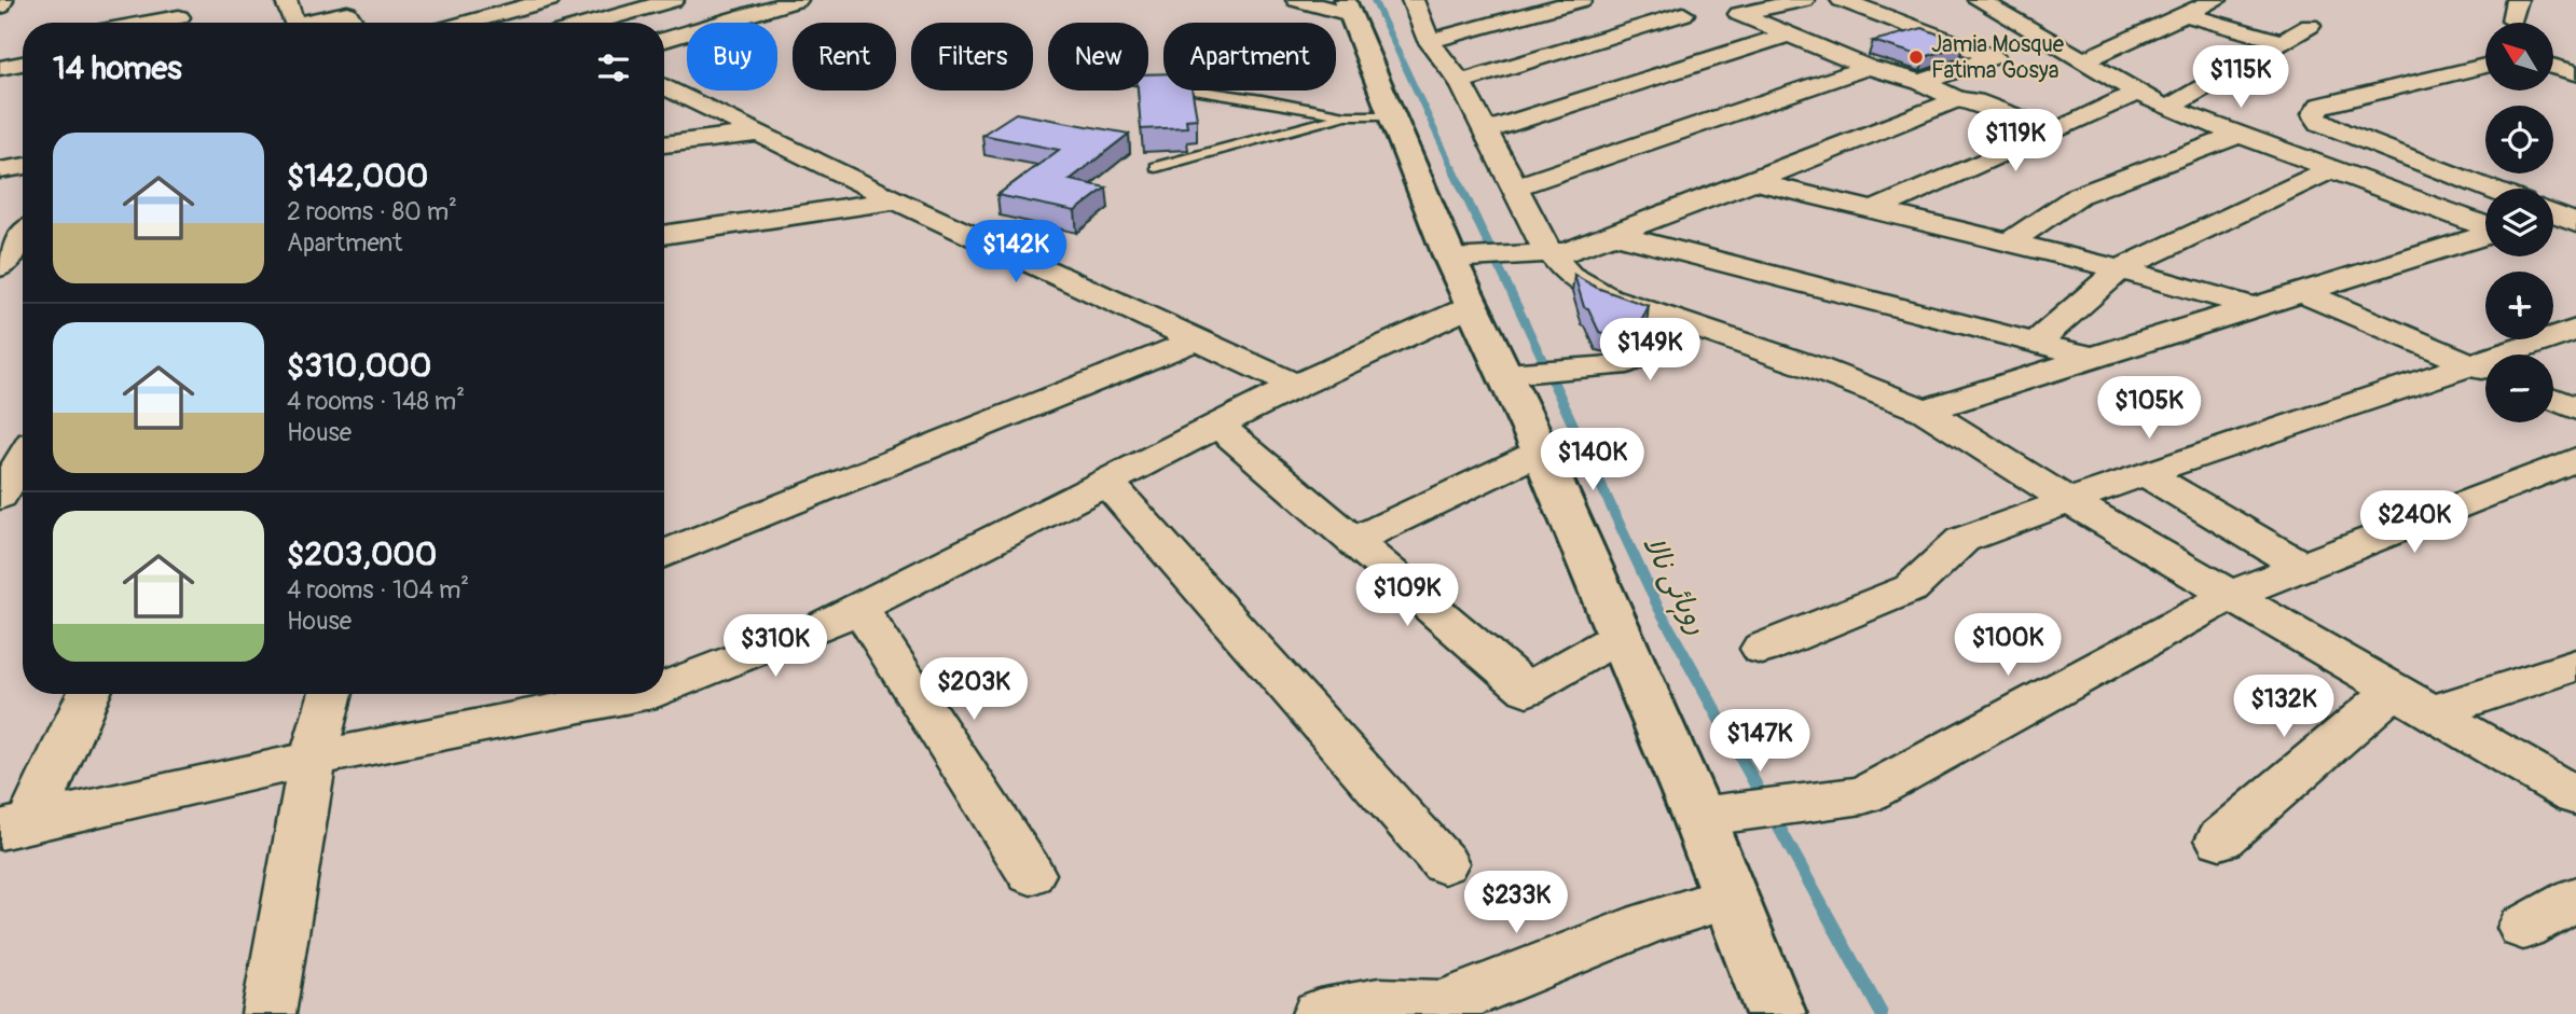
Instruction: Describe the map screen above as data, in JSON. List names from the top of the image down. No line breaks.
{"water":["روہائی نالا"],"places":["Jamia Mosque Fatima Gosya"],"north":"top left","page":{"map_buttons":["+","−"],"chip":["Buy","Rent","Filters","New","Apartment"],"heading":"14 homes","price":["$115K","$119K","$142K","$149K","$105K","$140K","$240K","$109K","$100K","$310K","$203K","$132K","$147K","$233K"],"list":[{"name":"$142,000","note":"2 rooms · 80 m² · Apartment"},{"name":"$310,000","note":"4 rooms · 148 m² · House"},{"name":"$203,000","note":"4 rooms · 104 m² · House"}]}}
